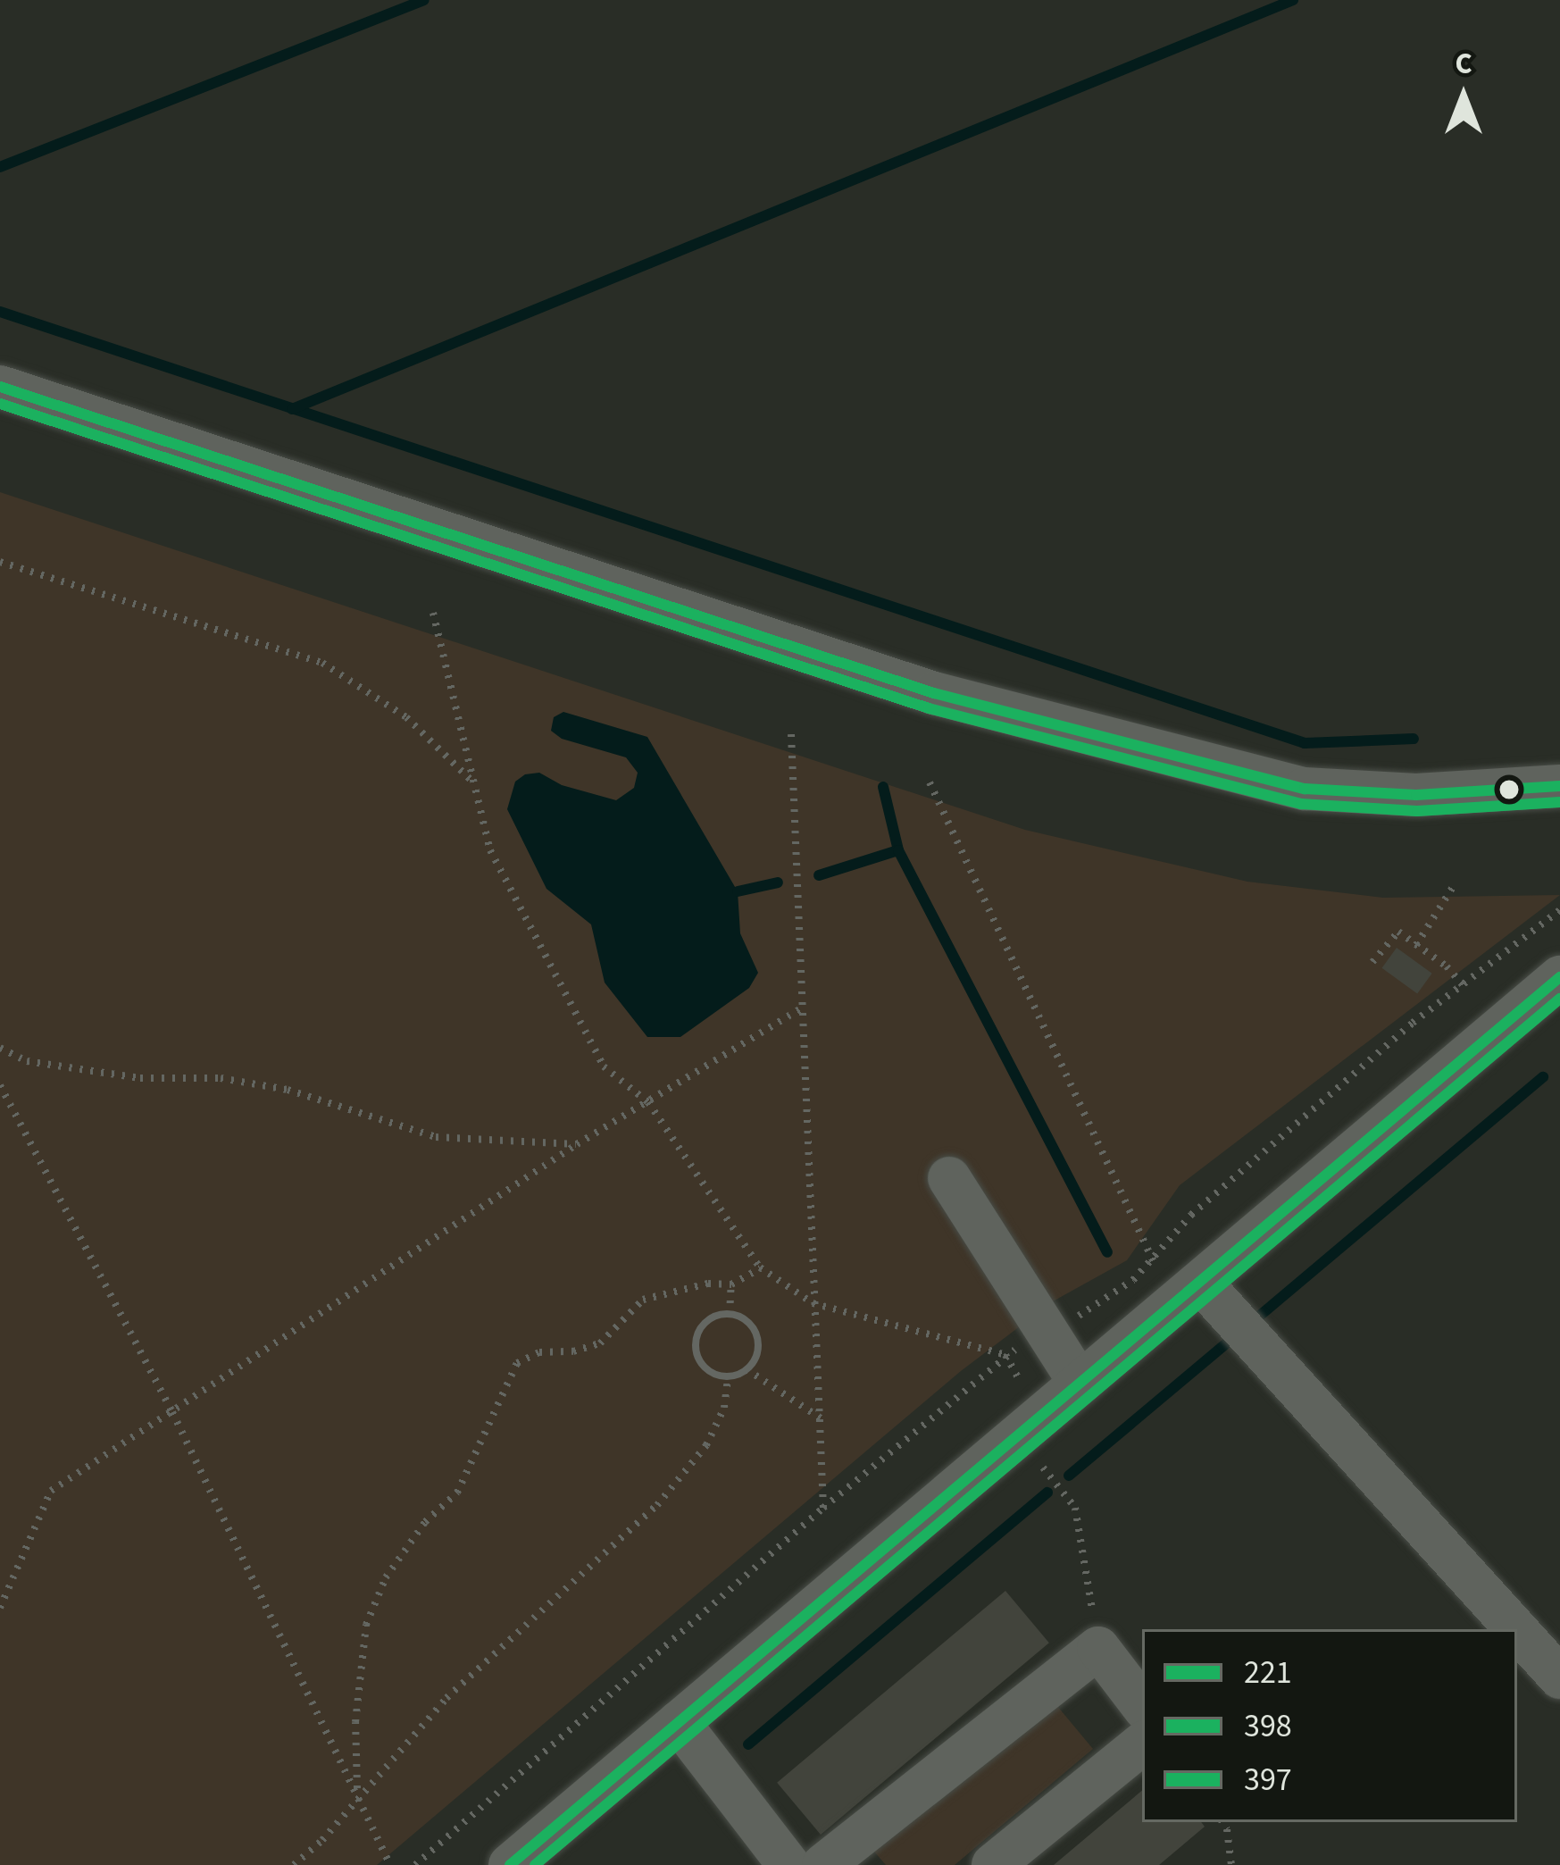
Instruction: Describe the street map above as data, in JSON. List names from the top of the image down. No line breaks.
{"lines":["transit line 221","transit line 398","transit line 397"],"legend":["221","398","397"],"north":"top"}
